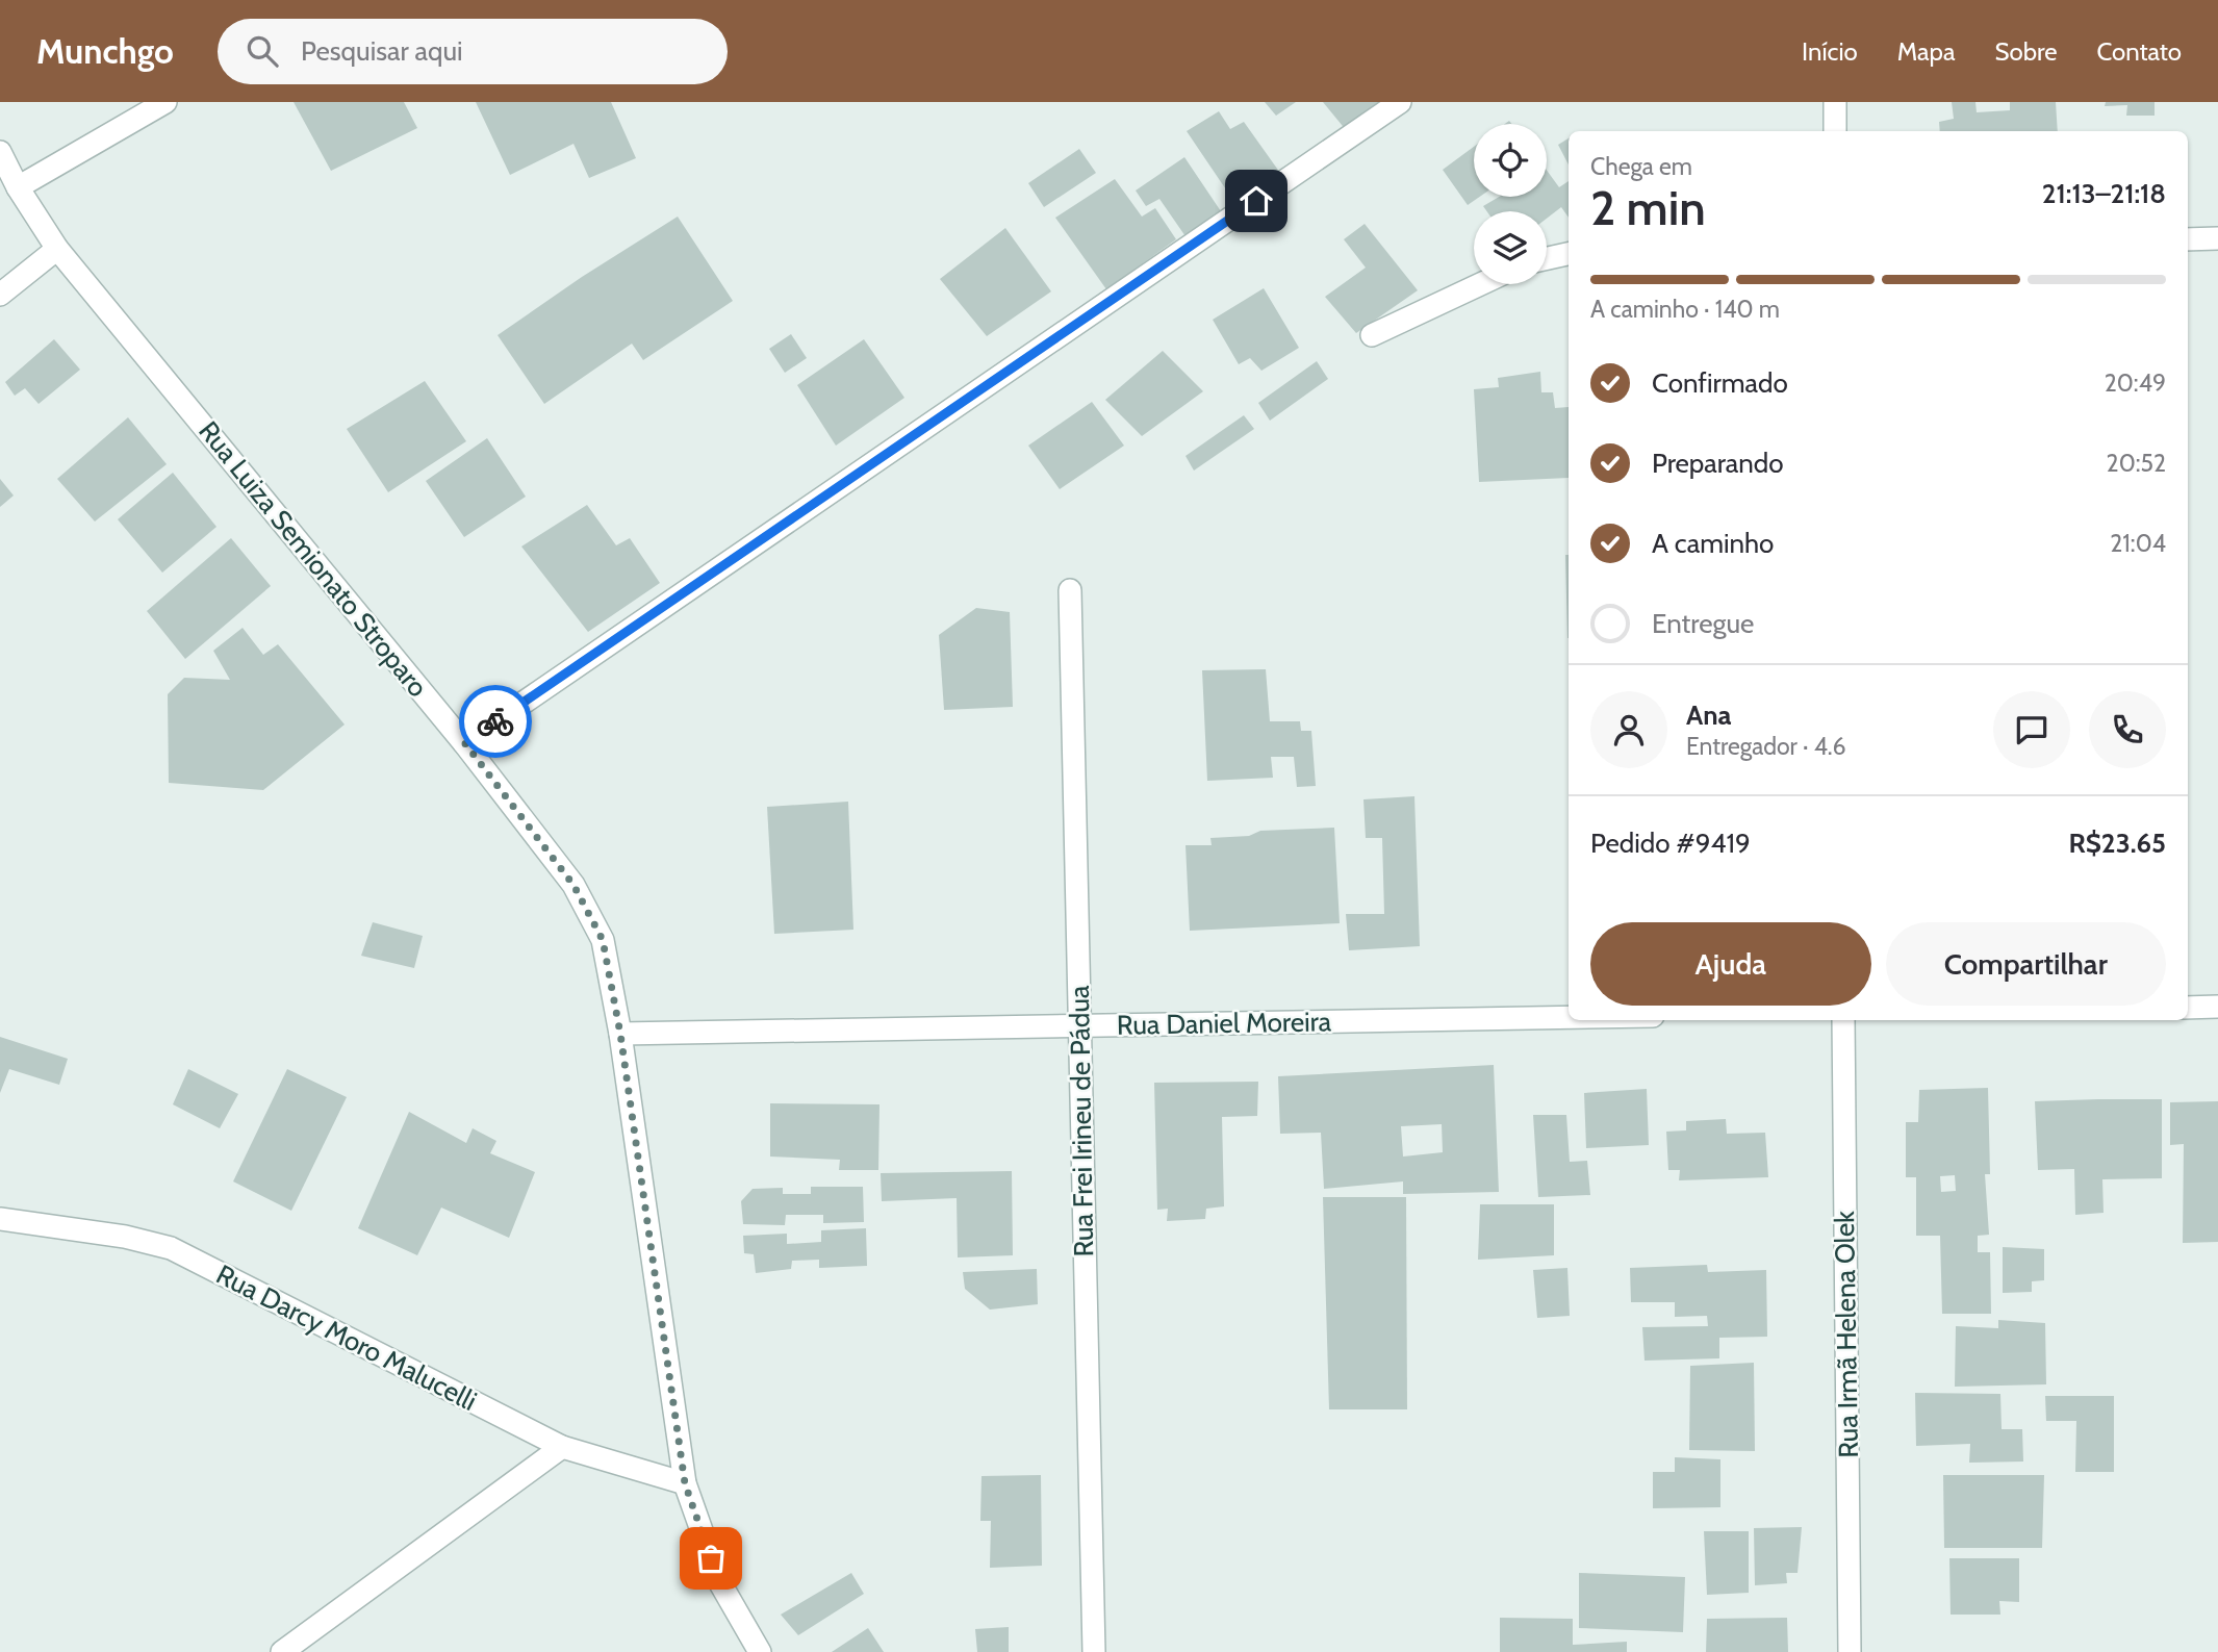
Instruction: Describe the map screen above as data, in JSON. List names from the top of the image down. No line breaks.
{"streets":{"street":["Rua Luiza Semionato Stroparo","Rua Daniel Moreira","Rua Frei Irineu de Pádua","Rua Irmã Helena Olek","Rua Darcy Moro Malucelli"]},"crossings":[["Rua Luiza Semionato Stroparo","Rua Daniel Moreira"],["Rua Luiza Semionato Stroparo","Rua Darcy Moro Malucelli"],["Rua Daniel Moreira","Rua Frei Irineu de Pádua"]],"page":{"header":"Munchgo","search":"Pesquisar aqui","nav":["Início","Mapa","Sobre","Contato"],"heading":["2 min","Chega em","21:13–21:18"],"panel":["Ana","Entregador · 4.6","Pedido #9419","R$23.65"],"bar":"A caminho · 140 m","list":[["Confirmado","20:49"],["Preparando","20:52"],["A caminho","21:04"],"Entregue"],"buttons":["Ajuda","Compartilhar"]}}
